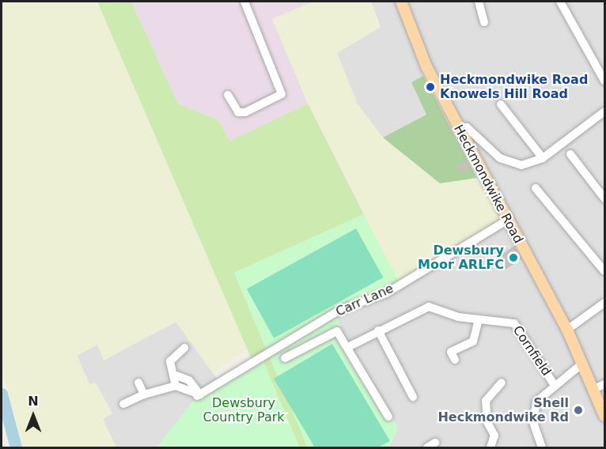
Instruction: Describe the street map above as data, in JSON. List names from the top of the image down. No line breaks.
{"streets":{"main road":["Heckmondwike Road"],"street":["Carr Lane","Cornfield"]},"crossings":[["Heckmondwike Road","Carr Lane"]],"parks":["Dewsbury Country Park"],"places":["Heckmondwike Road Knowels Hill Road","Dewsbury Moor ARLFC","Shell Heckmondwike Rd"],"north":"top"}
